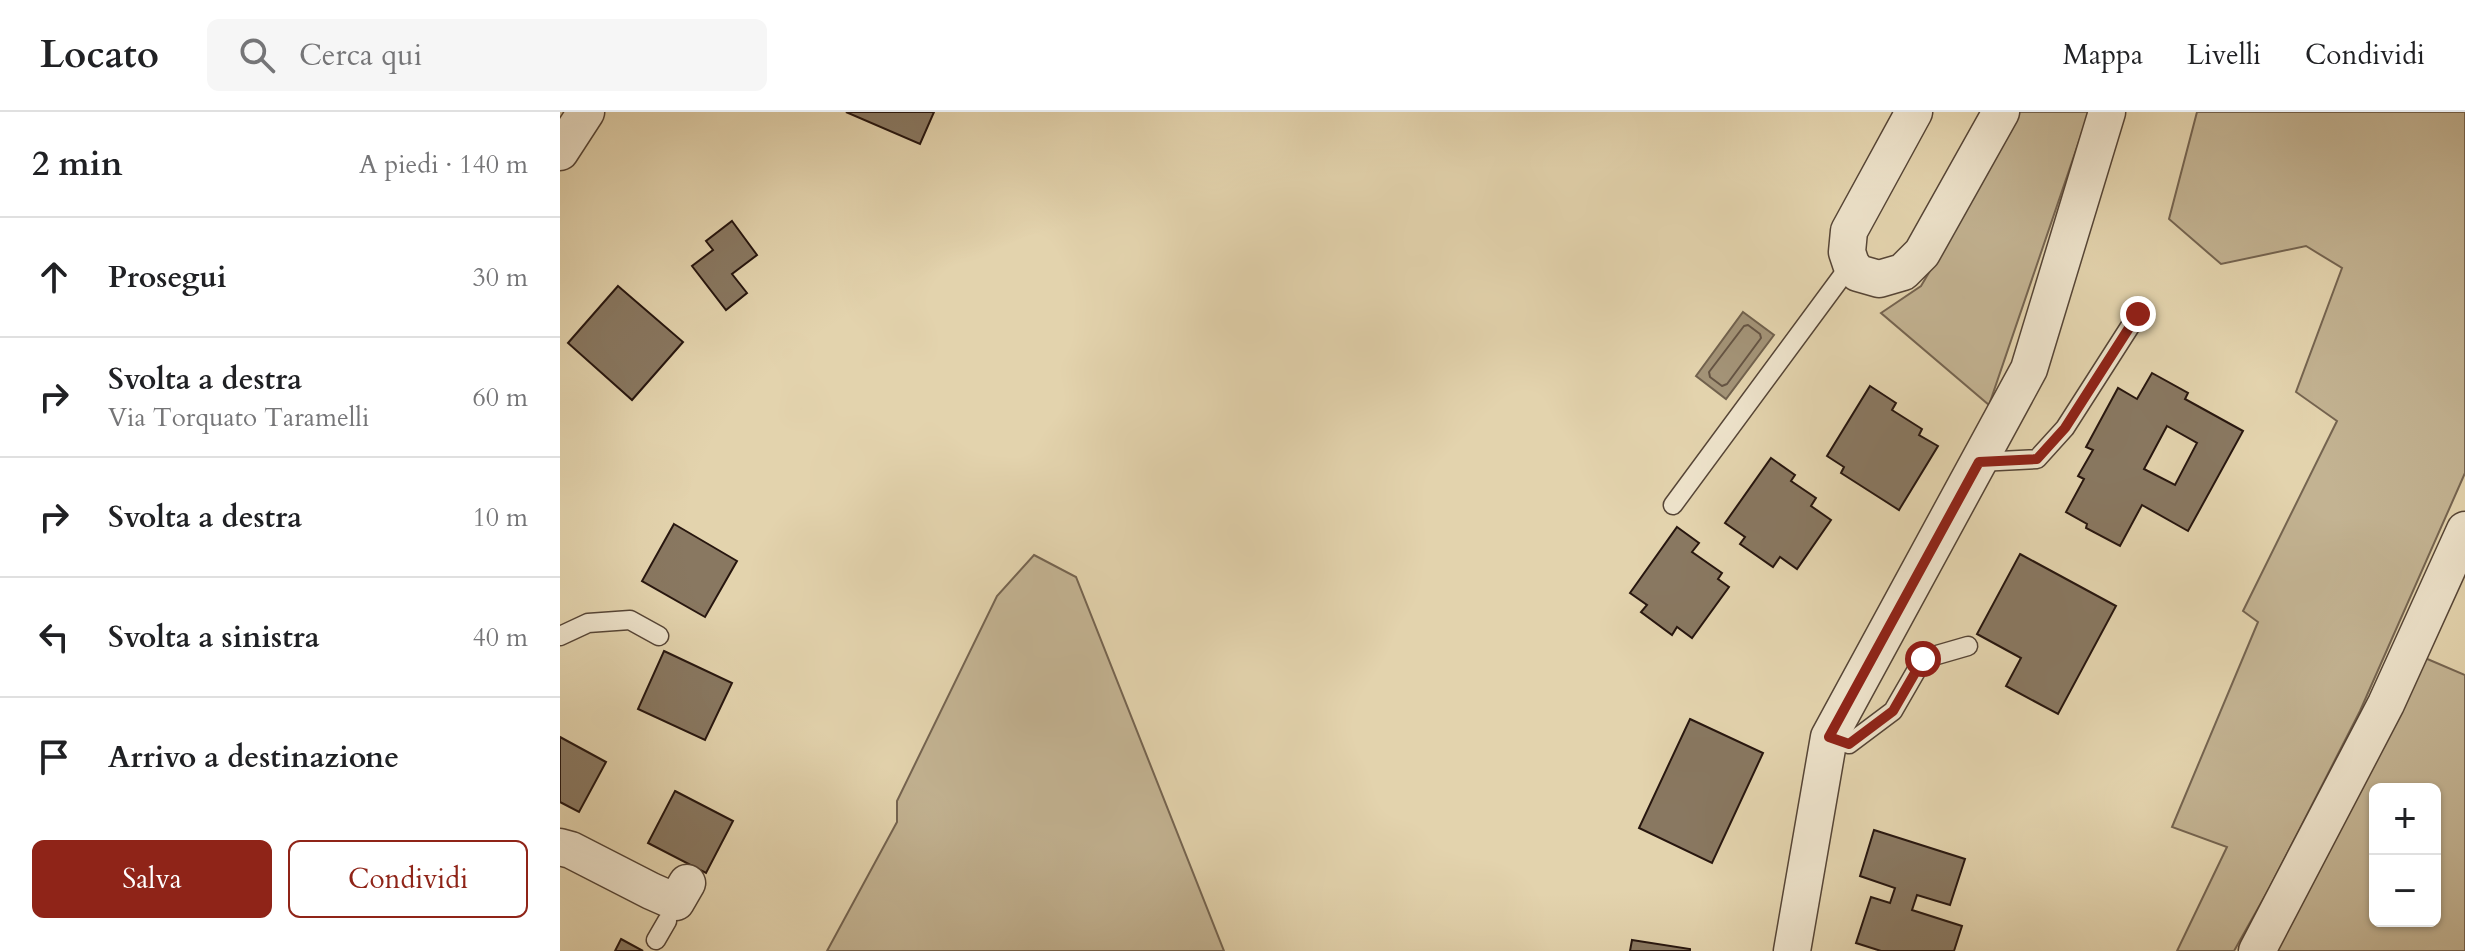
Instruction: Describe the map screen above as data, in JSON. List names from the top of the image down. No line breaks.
{"page":{"header":"Locato","search":"Cerca qui","nav":["Mappa","Livelli","Condividi"],"heading":["2 min","A piedi · 140 m"],"list":[["Prosegui","30 m"],["Svolta a destra","Via Torquato Taramelli","60 m"],["Svolta a destra","10 m"],["Svolta a sinistra","40 m"],"Arrivo a destinazione"],"map_buttons":["+","−"],"buttons":["Salva","Condividi"]}}
